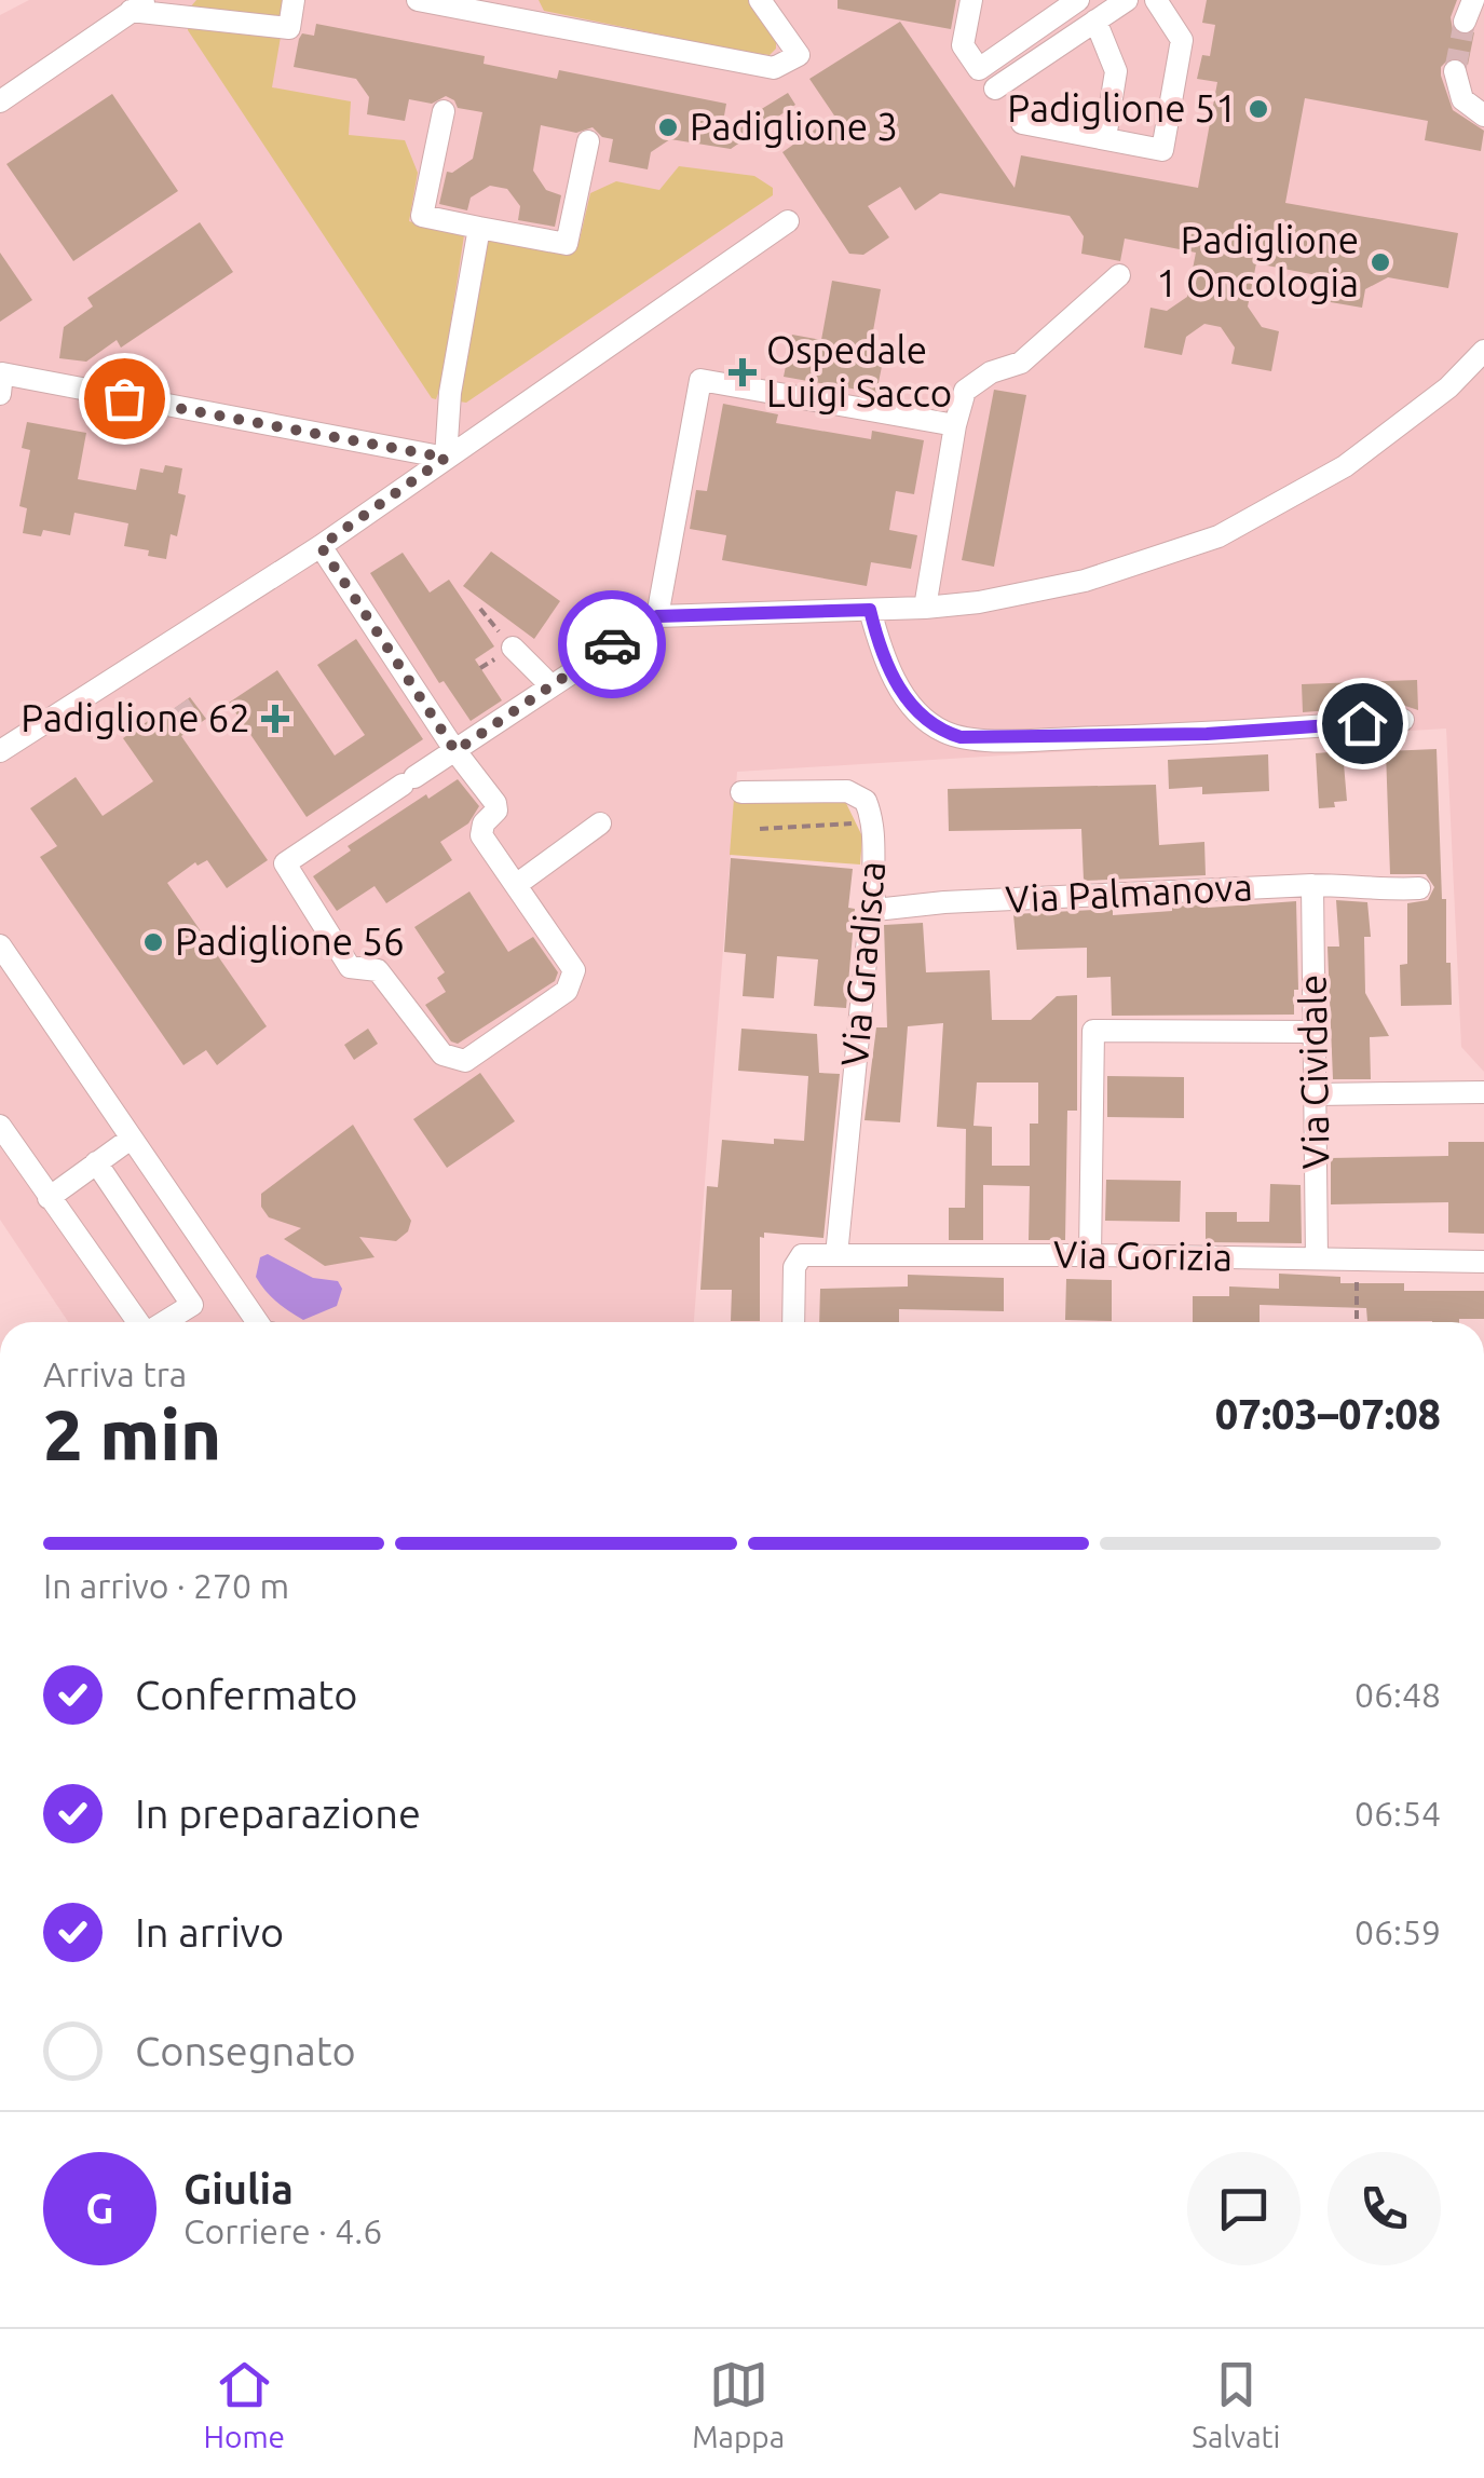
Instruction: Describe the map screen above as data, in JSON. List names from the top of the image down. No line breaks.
{"streets":{"street":["Via Palmanova","Via Gradisca","Via Cividale","Via Gorizia"]},"crossings":[["Via Palmanova","Via Gradisca"],["Via Palmanova","Via Cividale"],["Via Gradisca","Via Gorizia"],["Via Cividale","Via Gorizia"]],"places":{"other":["Padiglione 51","Padiglione 3","Padiglione 1 Oncologia","Padiglione 56"],"health":["Ospedale Luigi Sacco","Padiglione 62"]},"page":{"heading":["2 min","Arriva tra","07:03–07:08"],"panel":["Giulia","Corriere · 4.6"],"bar":"In arrivo · 270 m","list":[["Confermato","06:48"],["In preparazione","06:54"],["In arrivo","06:59"],"Consegnato"],"round":"G","tabs":["Home","Mappa","Salvati"]}}
